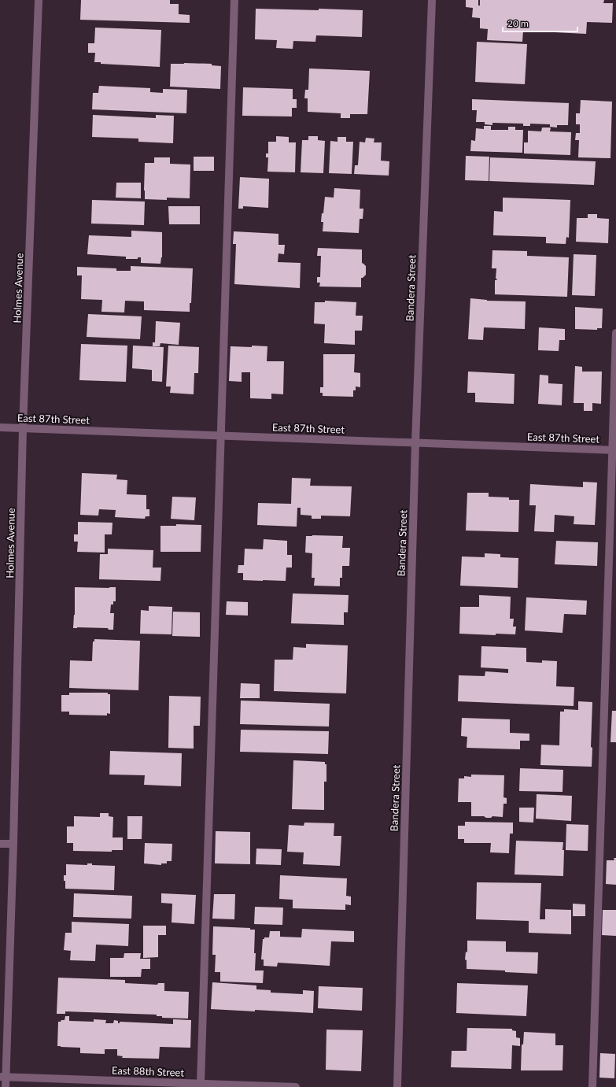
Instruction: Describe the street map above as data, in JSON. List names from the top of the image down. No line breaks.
{"streets":{"street":["Holmes Avenue","Bandera Street","East 87th Street","East 88th Street"]},"crossings":[["Holmes Avenue","East 87th Street"],["Holmes Avenue","East 88th Street"],["Bandera Street","East 87th Street"]],"scale_bar":"20 m"}
